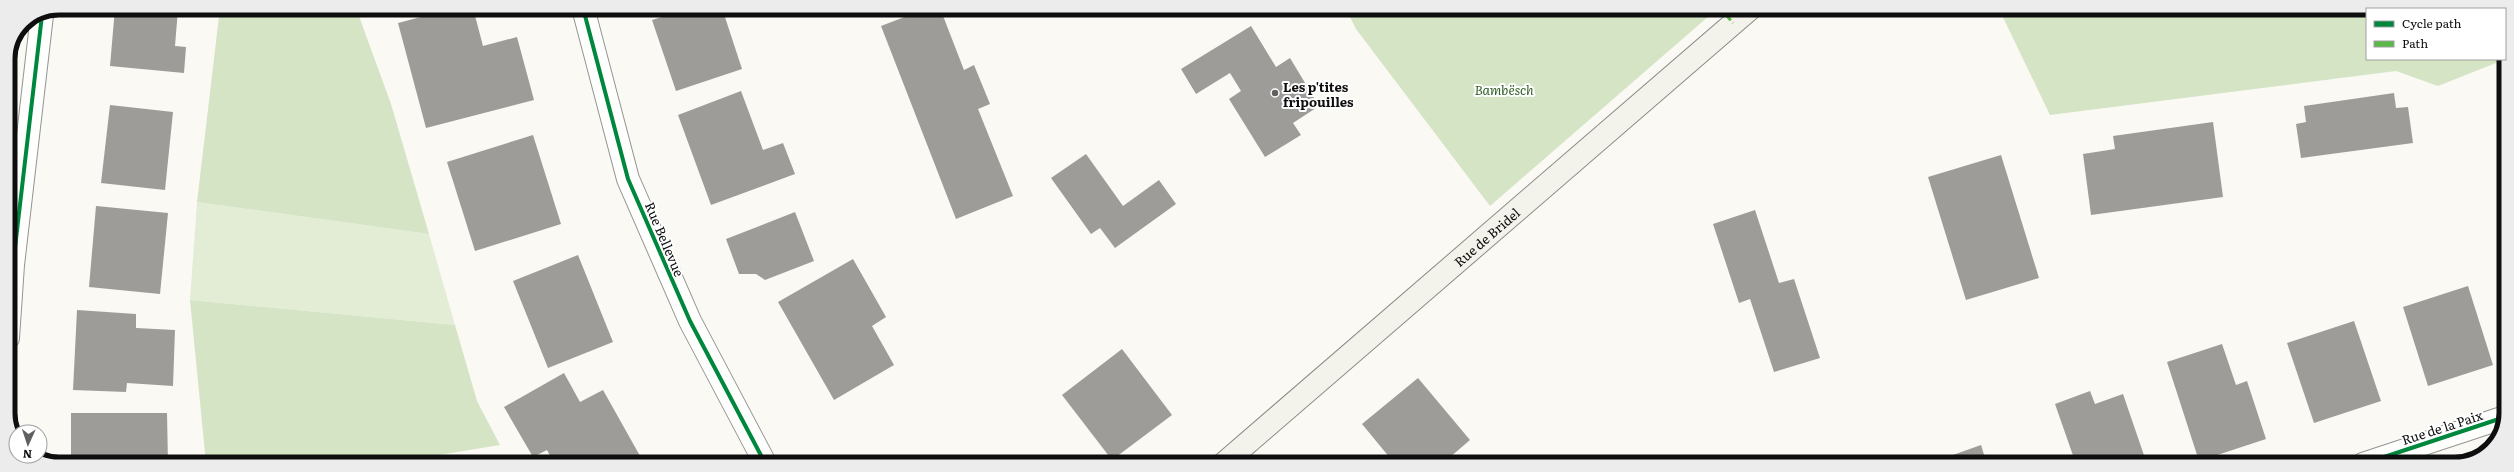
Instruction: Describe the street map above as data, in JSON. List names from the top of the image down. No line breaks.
{"streets":{"main road":["Rue de Bridel"],"street":["Rue Bellevue","Rue de la Paix"]},"parks":["Bambësch"],"places":["Les p'tites fripouilles"],"legend":["Cycle path","Path"],"north":"bottom"}
